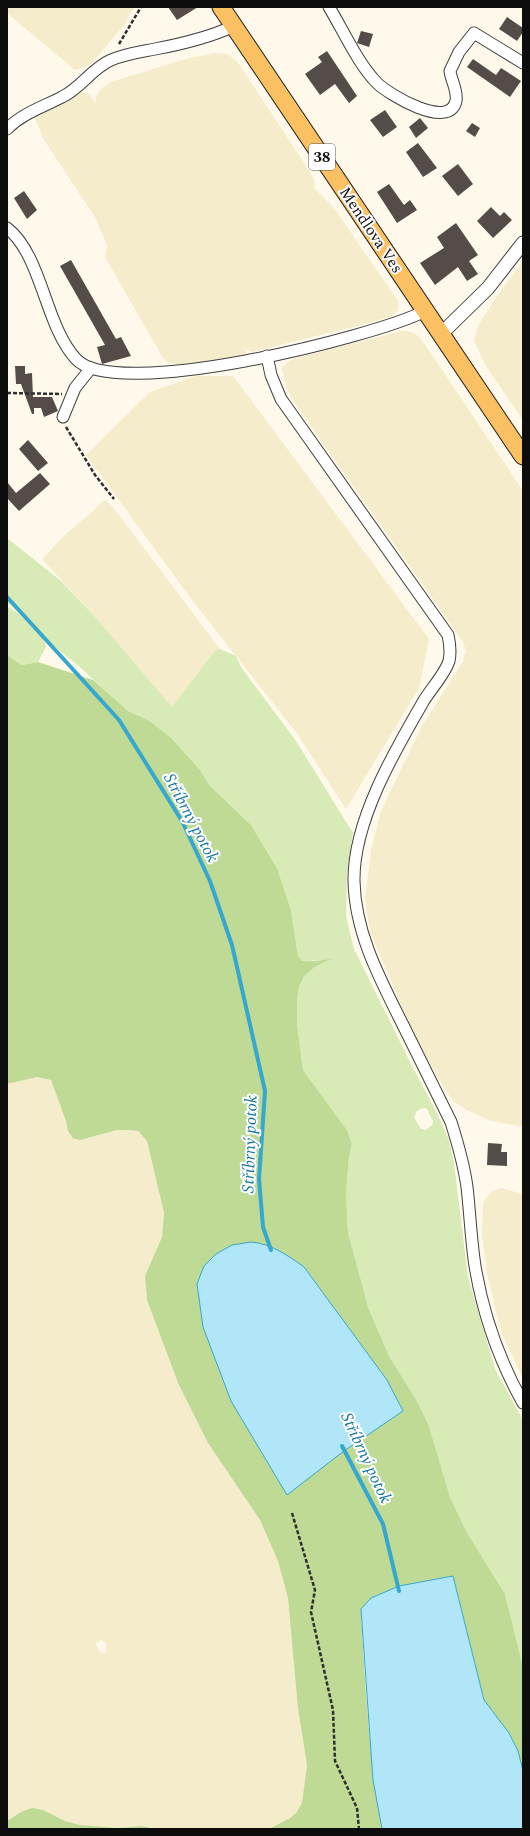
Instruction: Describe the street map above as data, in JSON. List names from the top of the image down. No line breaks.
{"streets":{"main road":["38","Mendlova Ves"]},"crossings":[["38","Mendlova Ves"]],"water":["Stříbrný potok"]}
